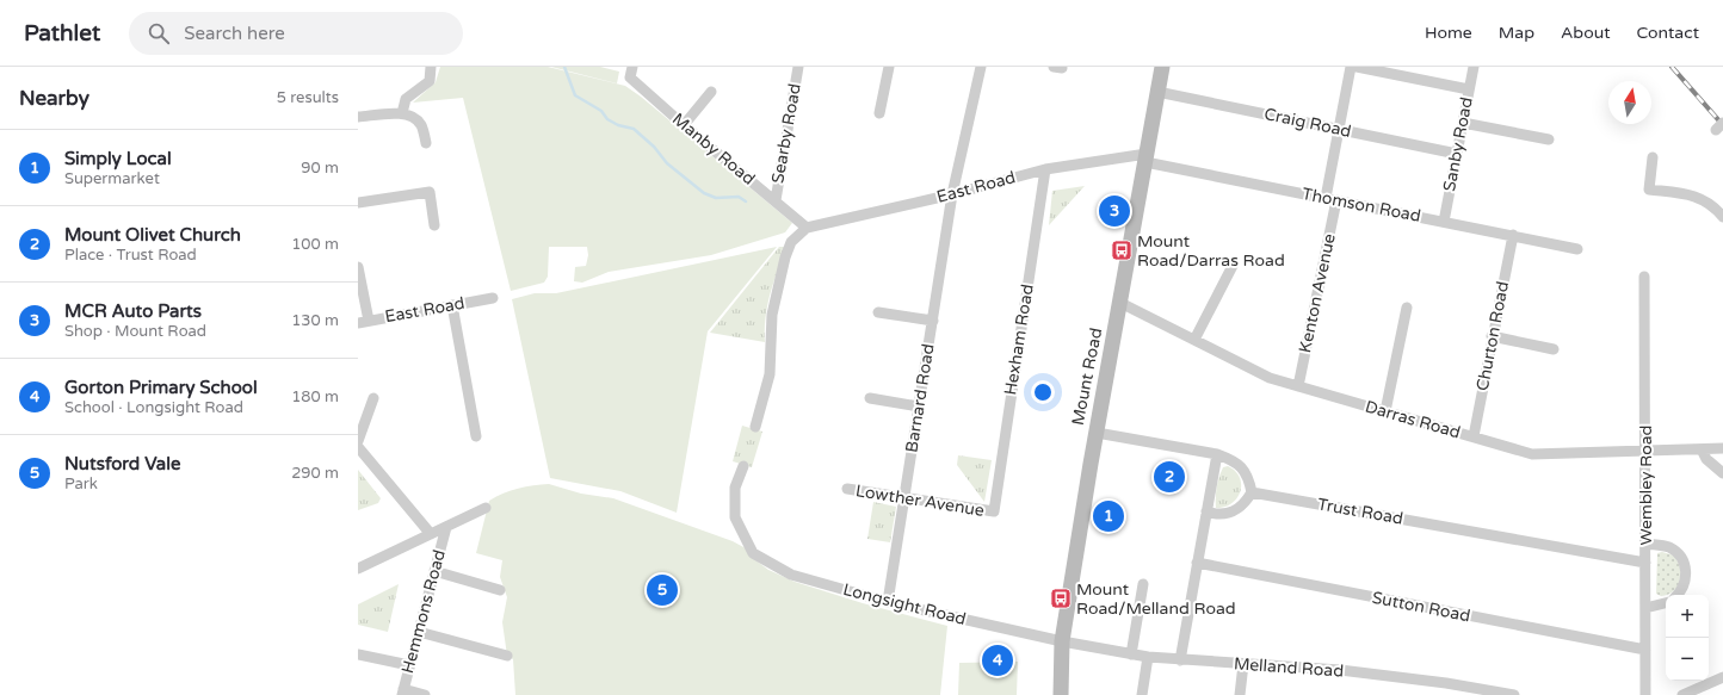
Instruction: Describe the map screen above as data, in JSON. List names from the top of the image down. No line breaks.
{"streets":{"main road":["Mount Road"],"street":["Craig Road","Searby Road","Sanby Road","Manby Road","East Road","Thomson Road","Kenton Avenue","Churton Road","Hexham Road","Barnard Road","Darras Road","Wembley Road","Lowther Avenue","Trust Road","Longsight Road","Sutton Road","Hemmons Road","Melland Road"]},"crossings":[["Craig Road","Sanby Road"],["Craig Road","Kenton Avenue"],["Craig Road","Mount Road"],["Searby Road","Manby Road"],["Sanby Road","Thomson Road"],["Manby Road","East Road"],["East Road","Thomson Road"],["East Road","Hexham Road"],["East Road","Mount Road"],["East Road","Barnard Road"],["Thomson Road","Kenton Avenue"],["Thomson Road","Churton Road"],["Thomson Road","Mount Road"],["Kenton Avenue","Darras Road"],["Churton Road","Darras Road"],["Hexham Road","Lowther Avenue"],["Mount Road","Darras Road"],["Mount Road","Longsight Road"],["Mount Road","Melland Road"],["Barnard Road","Lowther Avenue"],["Barnard Road","Longsight Road"],["Darras Road","Wembley Road"],["Wembley Road","Trust Road"],["Wembley Road","Sutton Road"],["Longsight Road","Melland Road"]],"places":{"bus stop":["Mount Road/Darras Road","Mount Road/Melland Road"]},"north":"top","page":{"header":"Pathlet","search":"Search here","nav":["Home","Map","About","Contact"],"heading":["Nearby","5 results"],"list":[{"mark":"1","name":"Simply Local","note":"Supermarket","value":"90 m"},{"mark":"2","name":"Mount Olivet Church","note":"Place · Trust Road","value":"100 m"},{"mark":"3","name":"MCR Auto Parts","note":"Shop · Mount Road","value":"130 m"},{"mark":"4","name":"Gorton Primary School","note":"School · Longsight Road","value":"180 m"},{"mark":"5","name":"Nutsford Vale","note":"Park","value":"290 m"}],"pins":["3","2","1","5","4"],"map_buttons":["+","−"]}}
